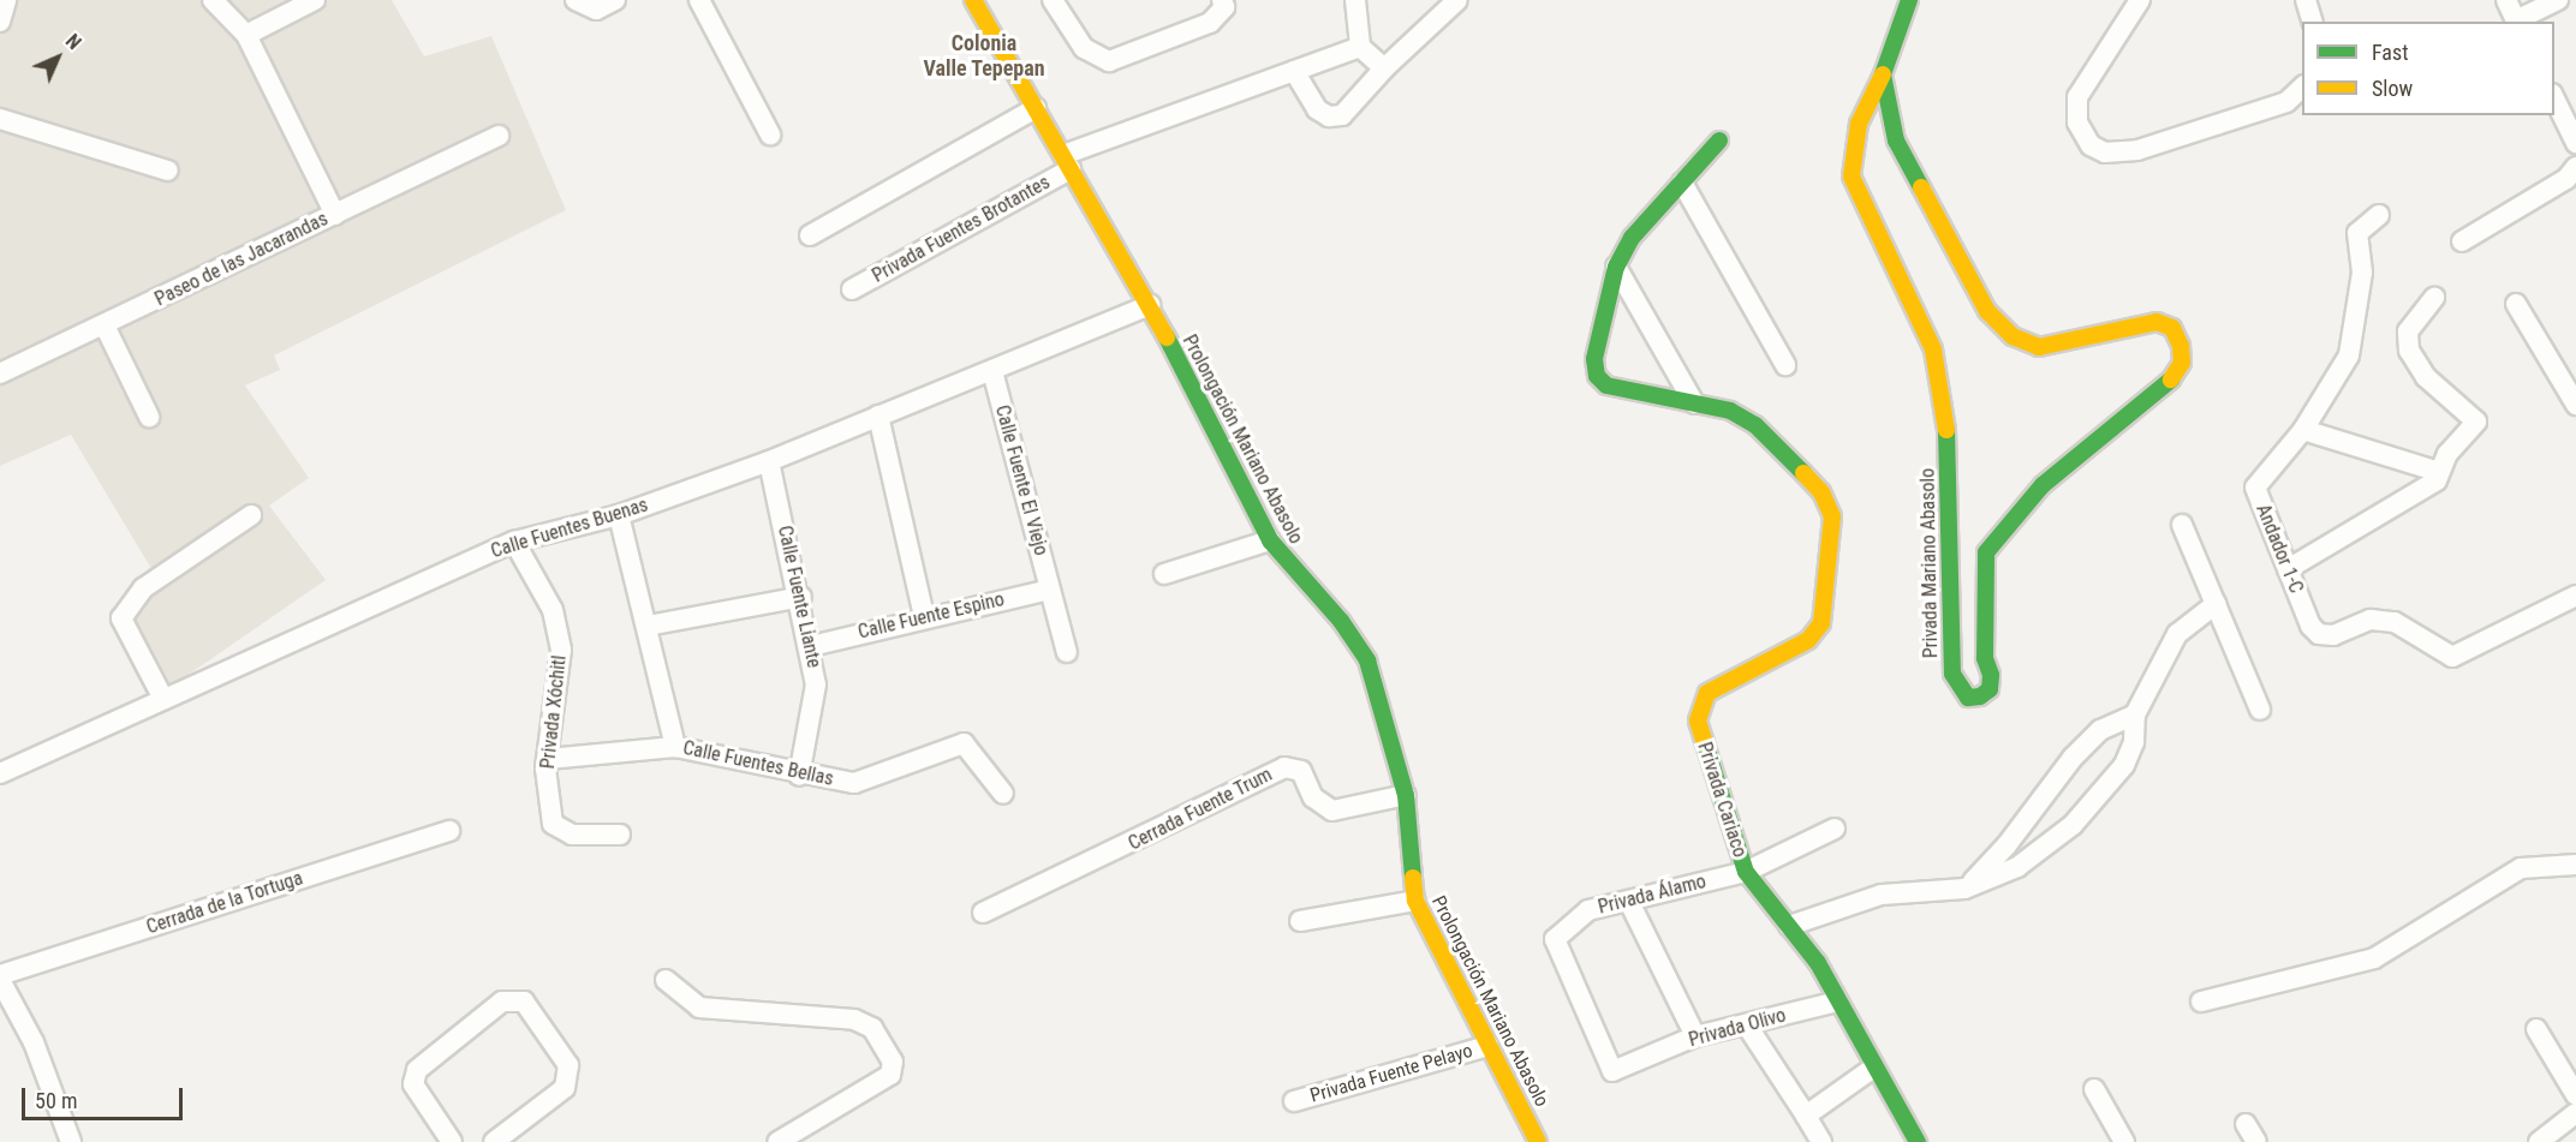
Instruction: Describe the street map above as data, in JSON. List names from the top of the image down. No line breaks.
{"streets":{"street":["Privada Fuentes Brotantes","Paseo de las Jacarandas","Prolongación Mariano Abasolo","Calle Fuente El Viejo","Calle Fuentes Buenas","Andador 1-C","Privada Mariano Abasolo","Calle Fuente Liante","Calle Fuente Espino","Privada Xóchitl","Calle Fuentes Bellas","Privada Cariaco","Cerrada Fuente Trum","Privada Álamo","Cerrada de la Tortuga","Privada Olivo","Privada Fuente Pelayo"]},"crossings":[["Privada Fuentes Brotantes","Prolongación Mariano Abasolo"],["Prolongación Mariano Abasolo","Calle Fuentes Buenas"],["Prolongación Mariano Abasolo","Cerrada Fuente Trum"],["Prolongación Mariano Abasolo","Privada Fuente Pelayo"],["Calle Fuente El Viejo","Calle Fuentes Buenas"],["Calle Fuente El Viejo","Calle Fuente Espino"],["Calle Fuentes Buenas","Calle Fuente Liante"],["Calle Fuentes Buenas","Privada Xóchitl"],["Calle Fuentes Buenas","Calle Fuentes Bellas"],["Calle Fuente Liante","Calle Fuente Espino"],["Calle Fuente Liante","Calle Fuentes Bellas"],["Privada Cariaco","Privada Álamo"],["Privada Cariaco","Privada Olivo"],["Privada Álamo","Privada Olivo"]],"districts":["Colonia Valle Tepepan"],"legend":["Fast","Slow"],"scale_bar":"50 m","north":"top right"}
